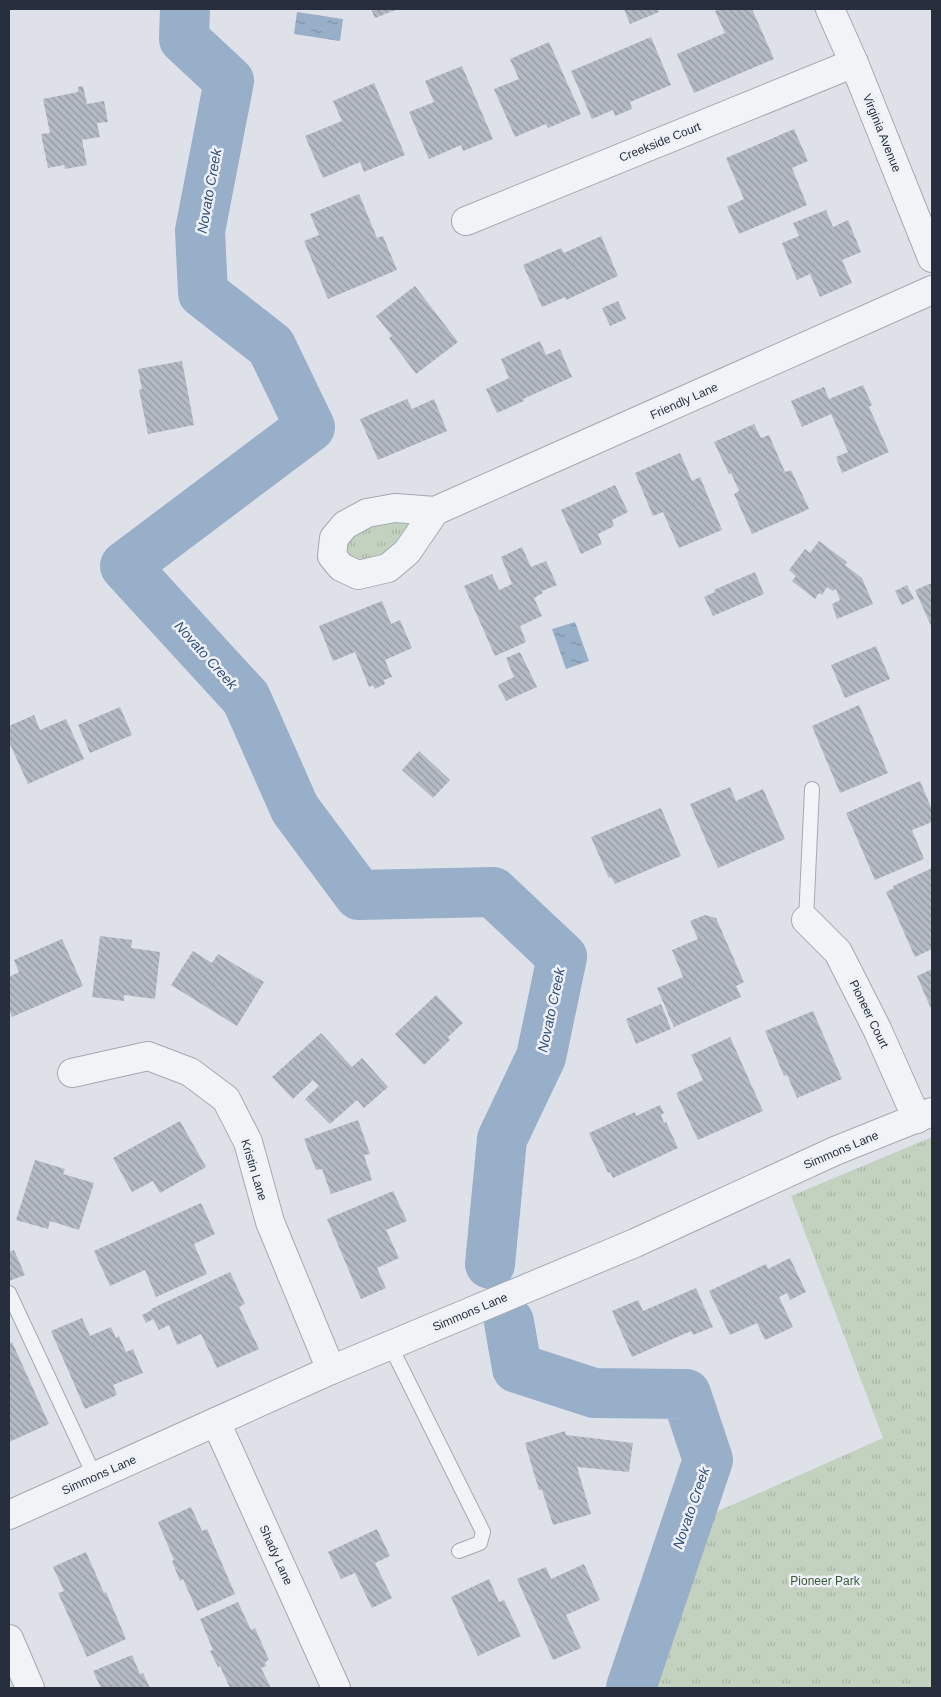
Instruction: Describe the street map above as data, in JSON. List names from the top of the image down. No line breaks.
{"streets":{"street":["Virginia Avenue","Creekside Court","Friendly Lane","Pioneer Court","Simmons Lane","Kristin Lane","Shady Lane"]},"crossings":[["Virginia Avenue","Creekside Court"],["Pioneer Court","Simmons Lane"],["Simmons Lane","Kristin Lane"],["Simmons Lane","Shady Lane"]],"water":["Novato Creek"],"parks":["Pioneer Park"]}
